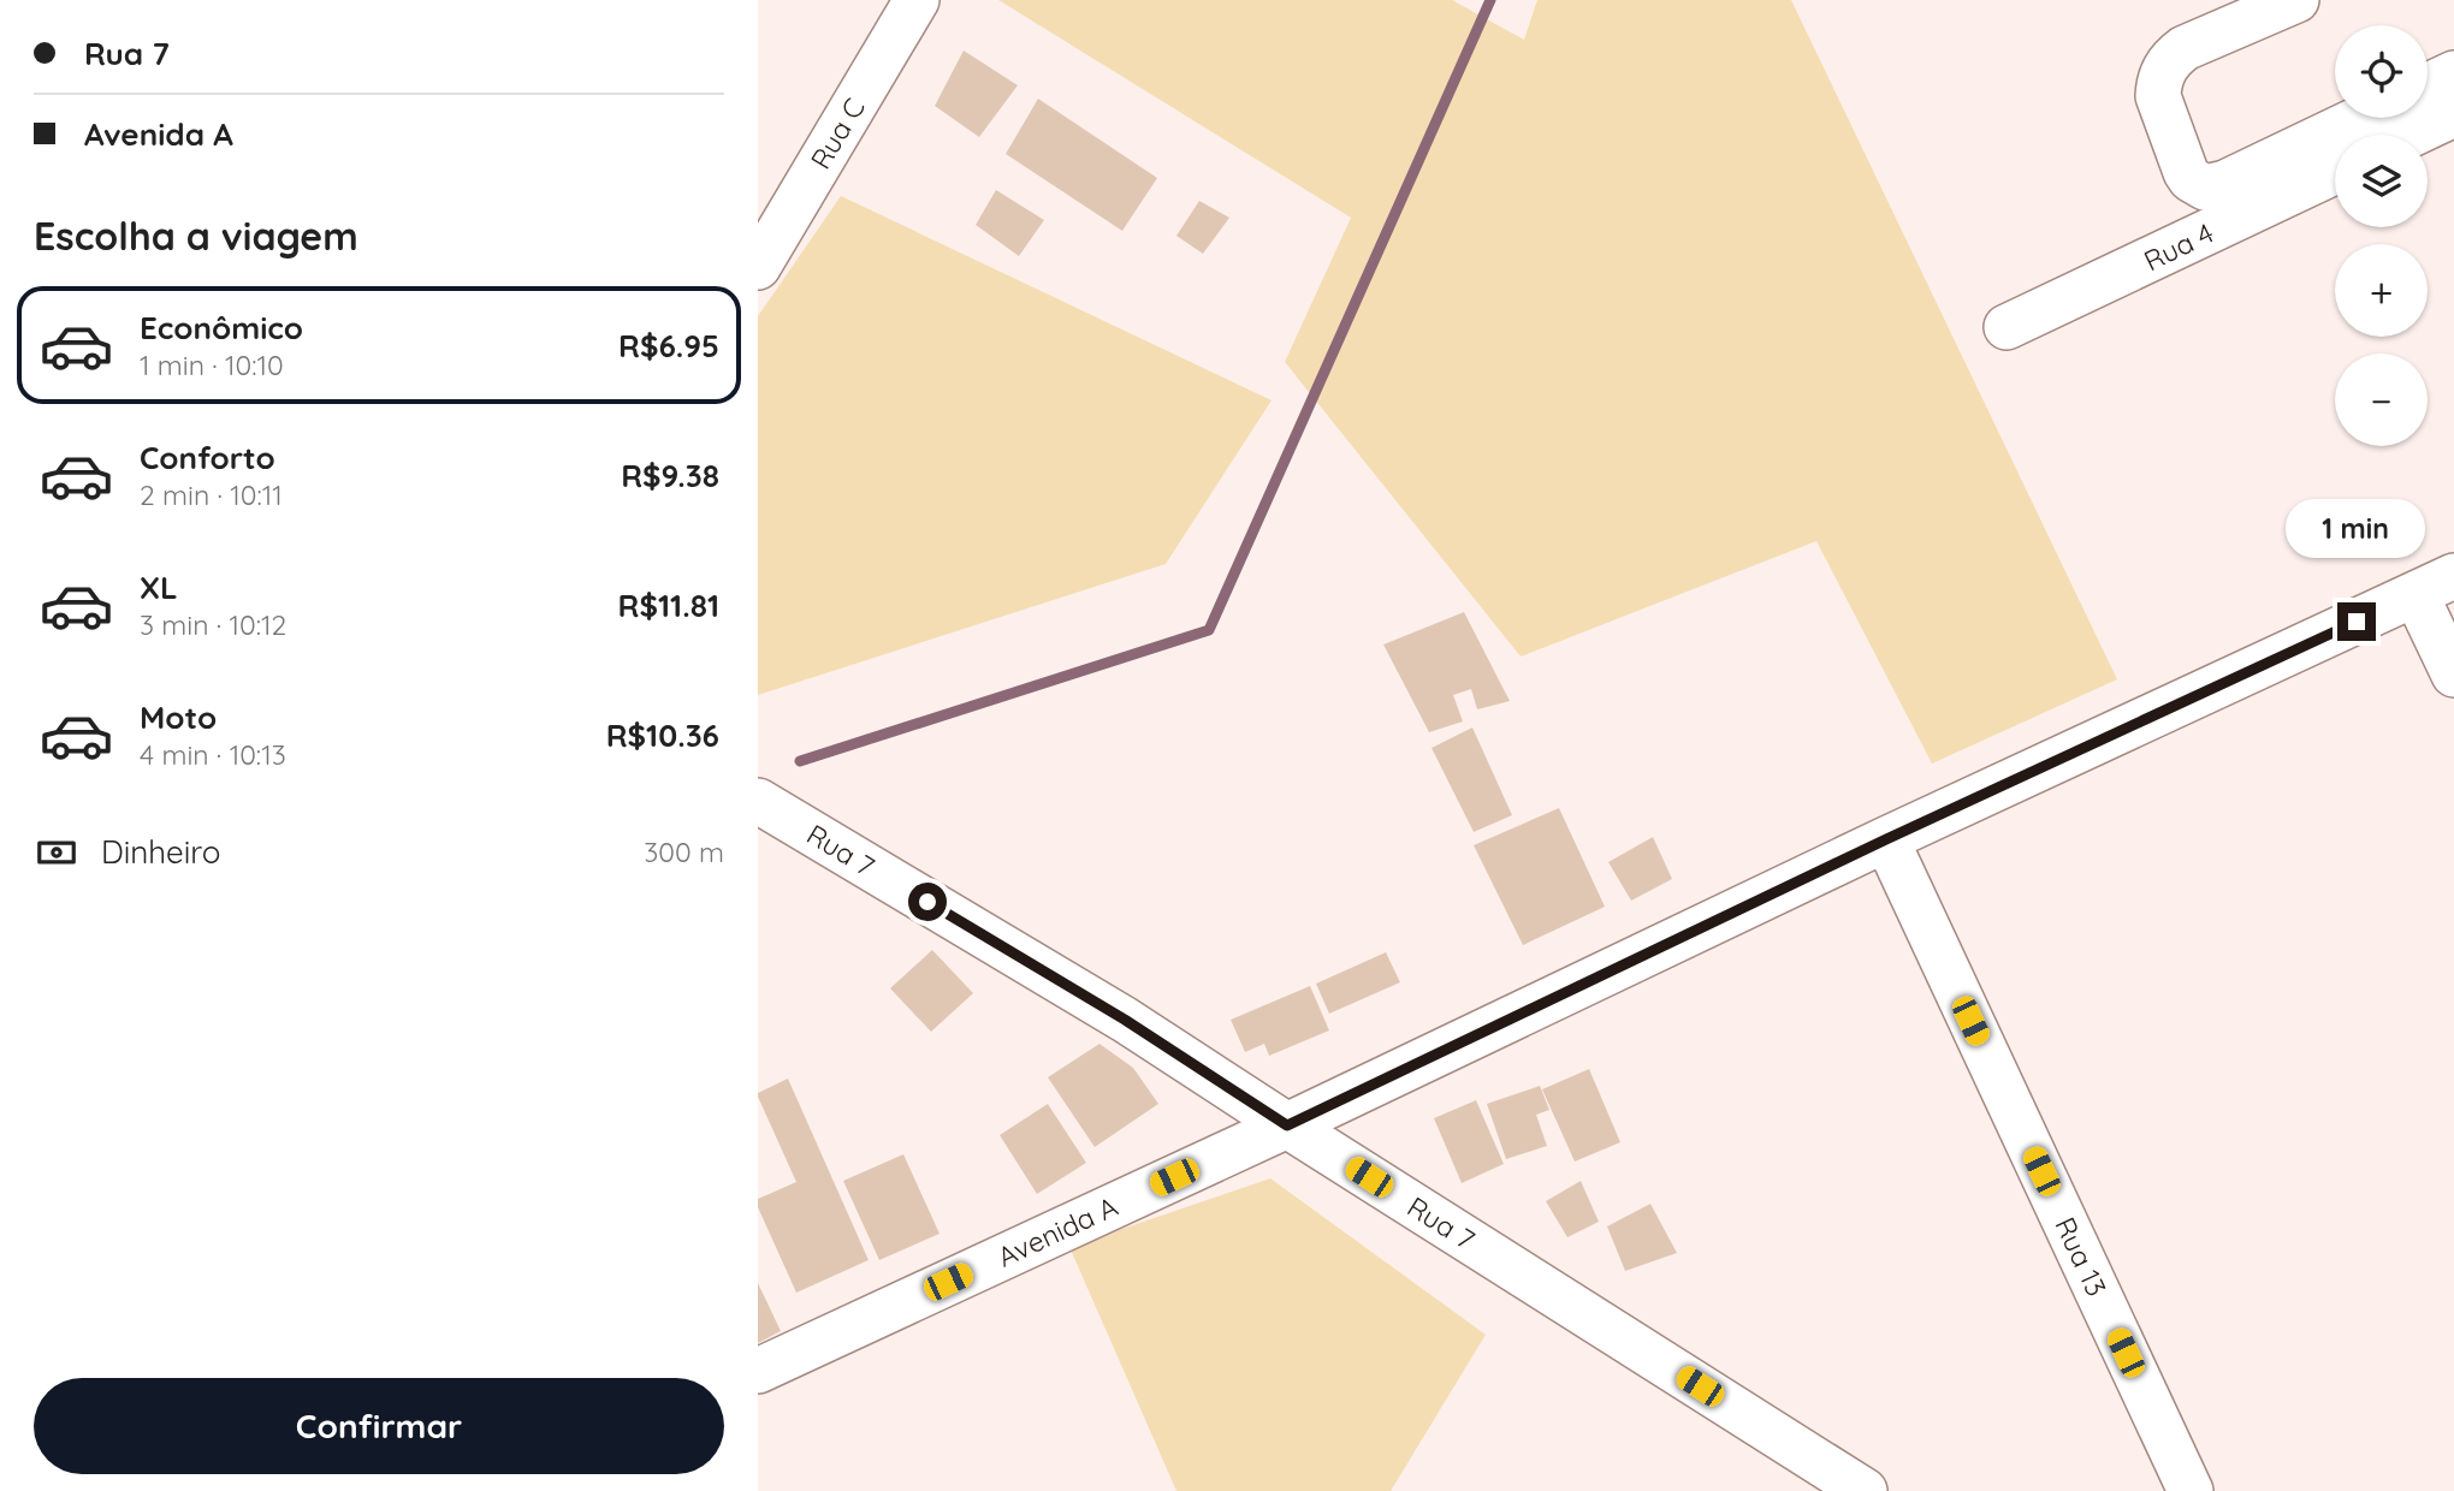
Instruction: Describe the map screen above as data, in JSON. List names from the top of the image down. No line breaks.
{"streets":{"street":["Rua C","Rua 4","Rua 7","Avenida A","Rua 13"]},"crossings":[["Rua 7","Avenida A"],["Avenida A","Rua 13"]],"page":{"banner":["Rua 7","Avenida A"],"map_buttons":["+","−"],"heading":"Escolha a viagem","list":[{"name":"Econômico","note":"1 min · 10:10","value":"R$6.95"},{"name":"Conforto","note":"2 min · 10:11","value":"R$9.38"},{"name":"XL","note":"3 min · 10:12","value":"R$11.81"},{"name":"Moto","note":"4 min · 10:13","value":"R$10.36"}],"bubble":"1 min","pay":["Dinheiro","300 m"],"buttons":"Confirmar"}}
